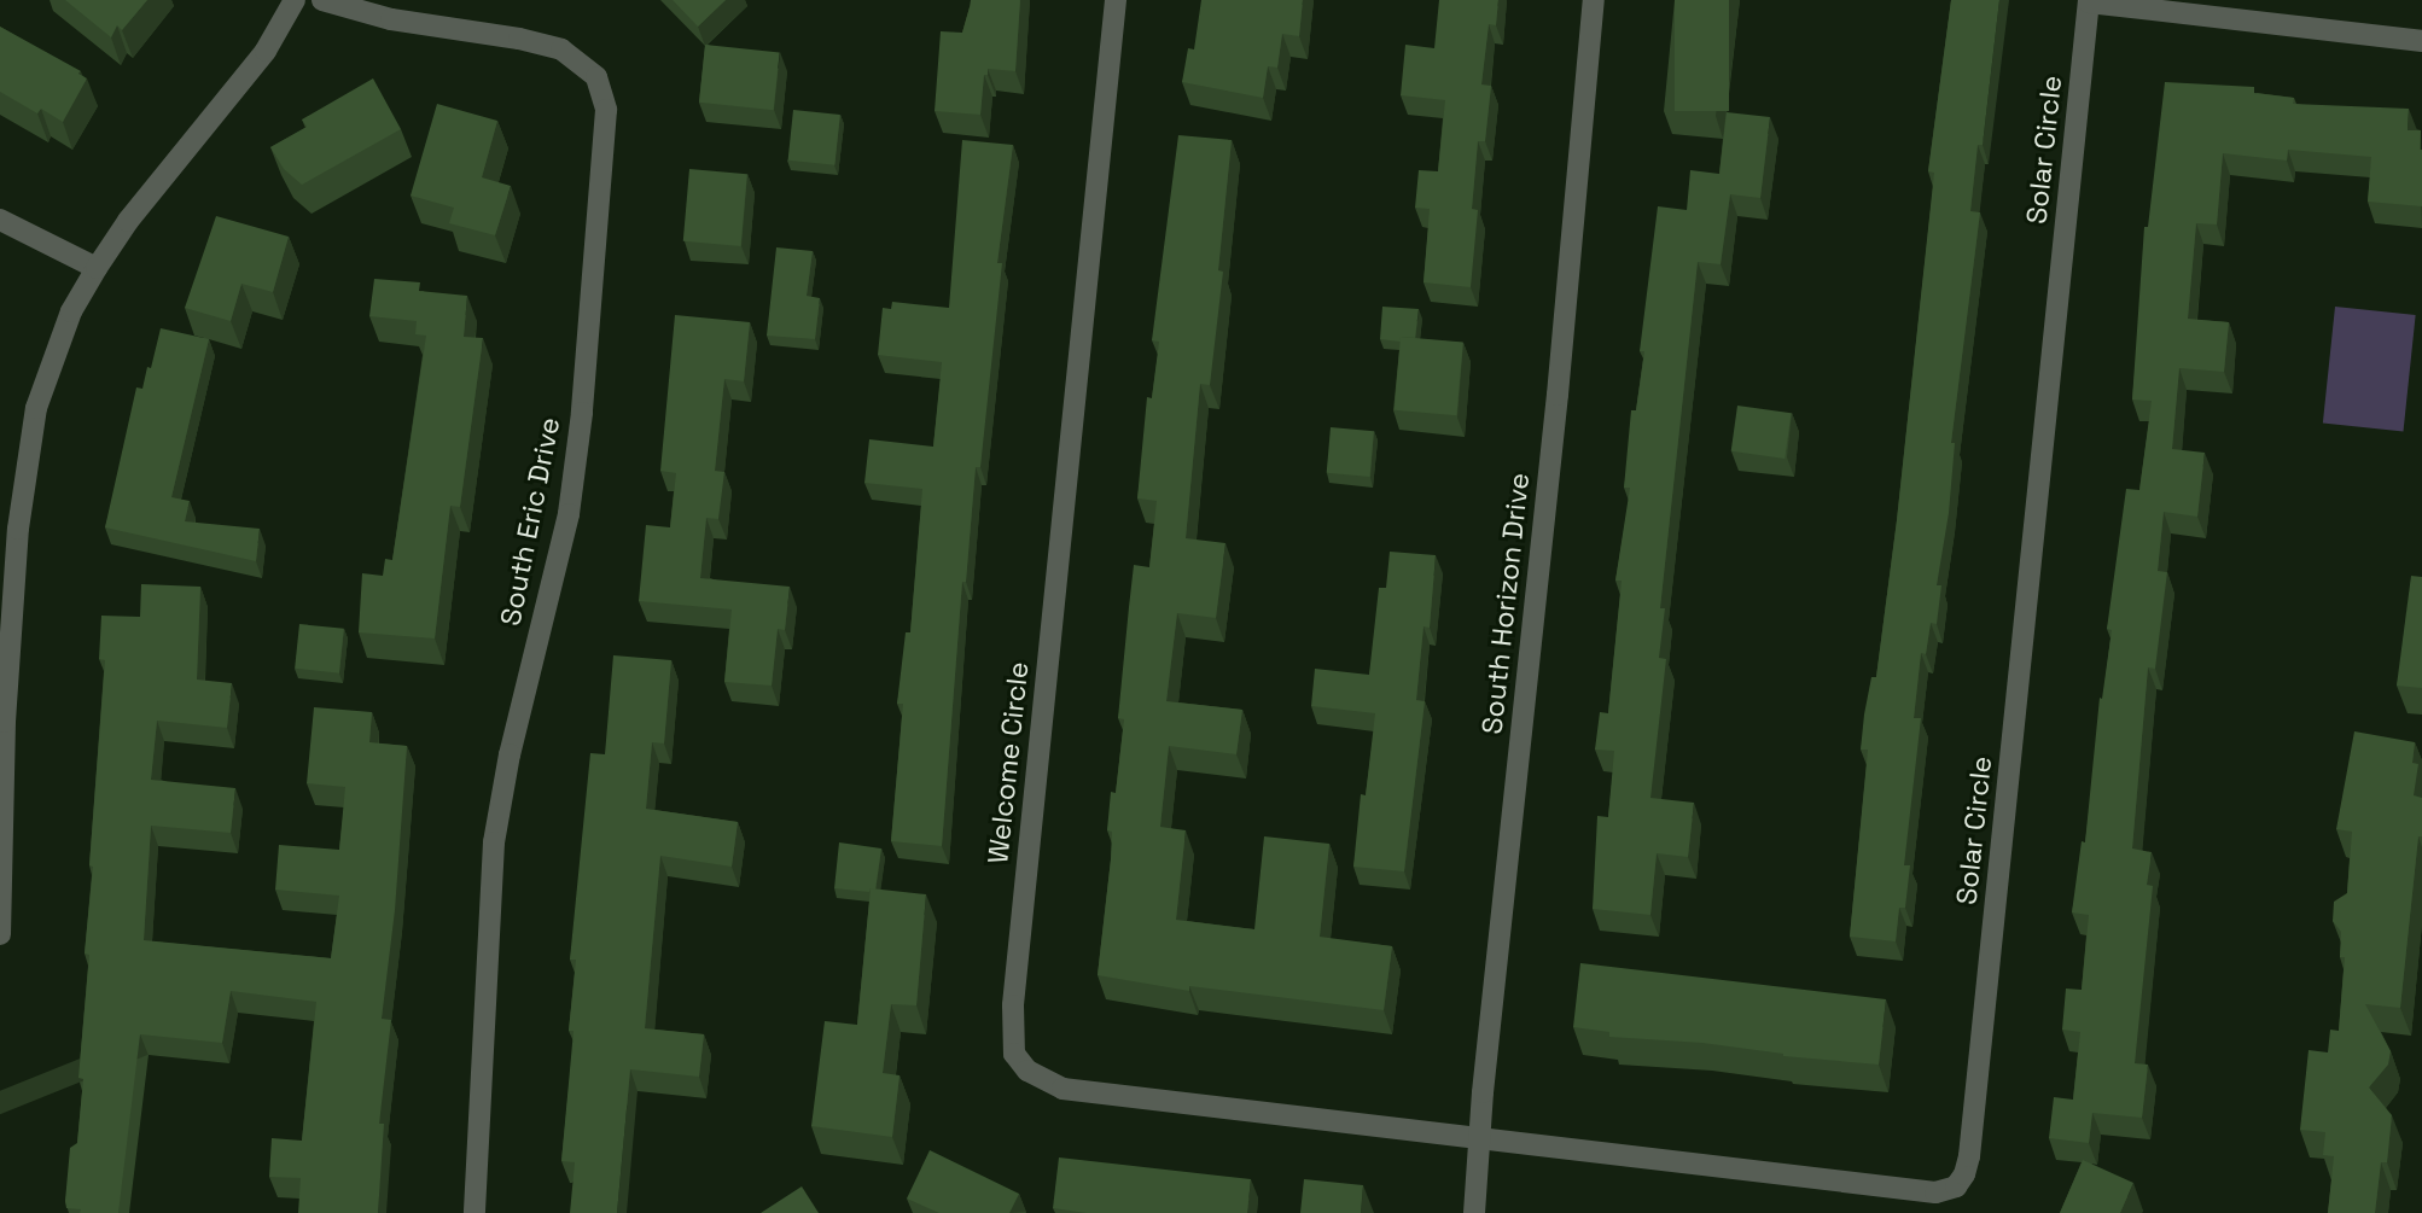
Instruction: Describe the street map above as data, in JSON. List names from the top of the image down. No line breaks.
{"streets":{"street":["Solar Circle","South Eric Drive","South Horizon Drive","Welcome Circle"]},"crossings":[["Solar Circle","South Horizon Drive"],["Solar Circle","Welcome Circle"],["South Horizon Drive","Welcome Circle"]]}
